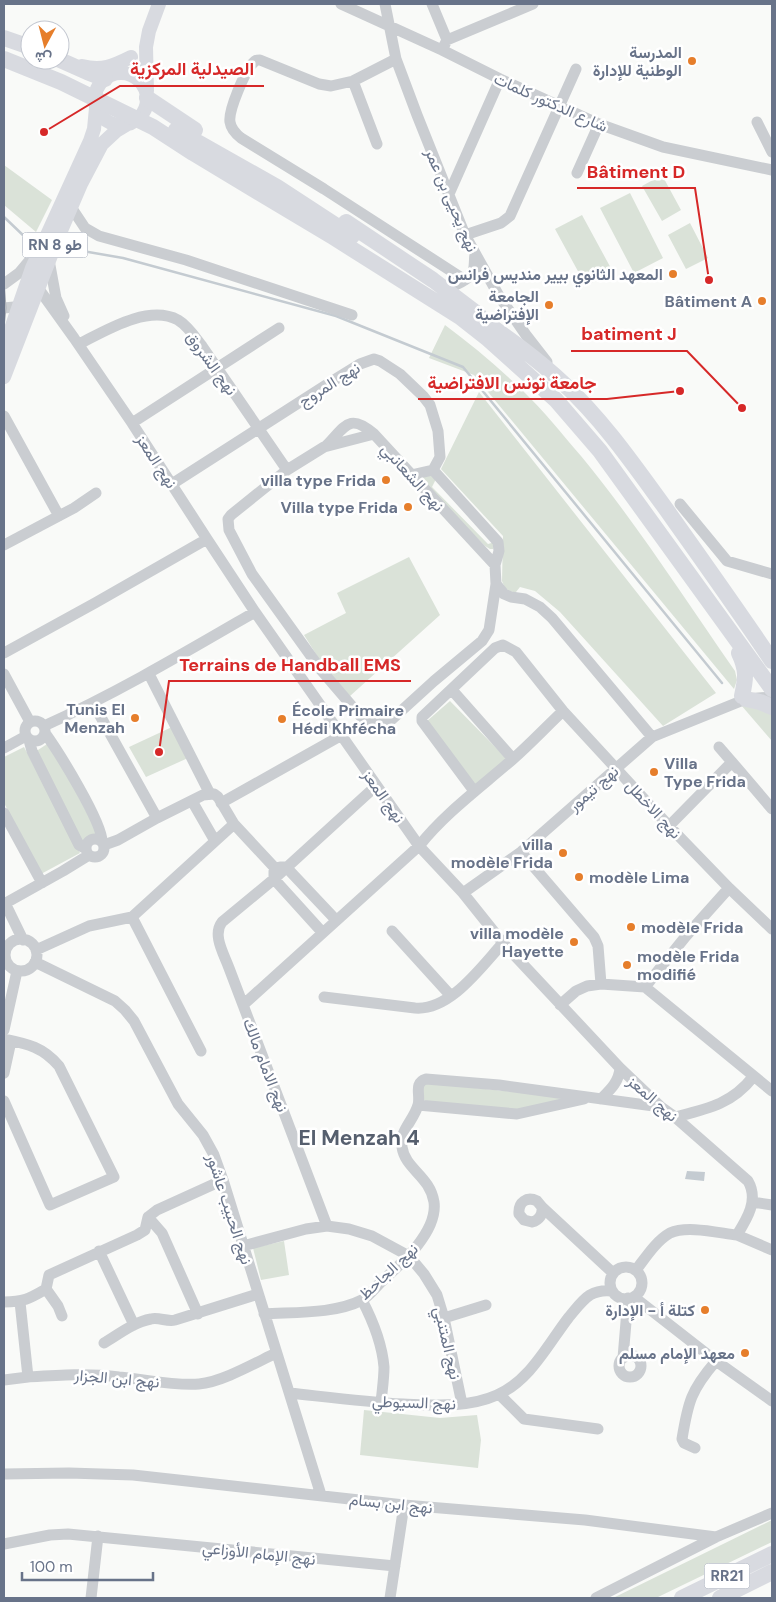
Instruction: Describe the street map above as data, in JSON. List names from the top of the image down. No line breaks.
{"streets":{"highway":["RR21"],"main road":["RN 8 طو"],"street":["شارع الدكتور كلمات","نهج يحيى بن عمر","نهج الشروق","نهج المروج","نهج المعز","نهج الشعانبي","نهج تيمور","نهج الاخطل","نهج الامام مالك","نهج الحبيب عاشور","نهج الجاحظ","نهج المتنبي","نهج ابن الجزار","نهج السيوطي","نهج ابن بسام","نهج الإمام الأوزاعي"]},"crossings":[["شارع الدكتور كلمات","نهج يحيى بن عمر"],["RN 8 طو","نهج المعز"],["نهج الشروق","نهج المروج"],["نهج الشروق","نهج المعز"],["نهج الشروق","نهج الشعانبي"],["نهج المروج","نهج المعز"],["نهج المعز","نهج تيمور"],["نهج المعز","نهج الجاحظ"],["نهج تيمور","نهج الاخطل"],["نهج الامام مالك","نهج المتنبي"],["نهج الحبيب عاشور","نهج الجاحظ"],["نهج الحبيب عاشور","نهج المتنبي"],["نهج الحبيب عاشور","نهج ابن الجزار"],["نهج الحبيب عاشور","نهج السيوطي"],["نهج الحبيب عاشور","نهج ابن بسام"],["نهج الجاحظ","نهج المتنبي"],["نهج المتنبي","نهج السيوطي"]],"districts":["El Menzah 4"],"places":["المدرسة الوطنية للإدارة","الصيدلية المركزية","المعهد الثانوي بيير منديس فرانس","Bâtiment D","Bâtiment A","الجامعة الإفتراضية","جامعة تونس الافتراضية","batiment J","villa type Frida","Villa type Frida","Tunis El Menzah","École Primaire Hédi Khfécha","Terrains de Handball EMS","Villa Type Frida","villa modèle Frida","modèle Lima","modèle Frida","villa modèle Hayette","modèle Frida modifié","كتلة أ - الإدارة","معهد الإمام مسلم"],"scale_bar":"100 m","north":"bottom"}
